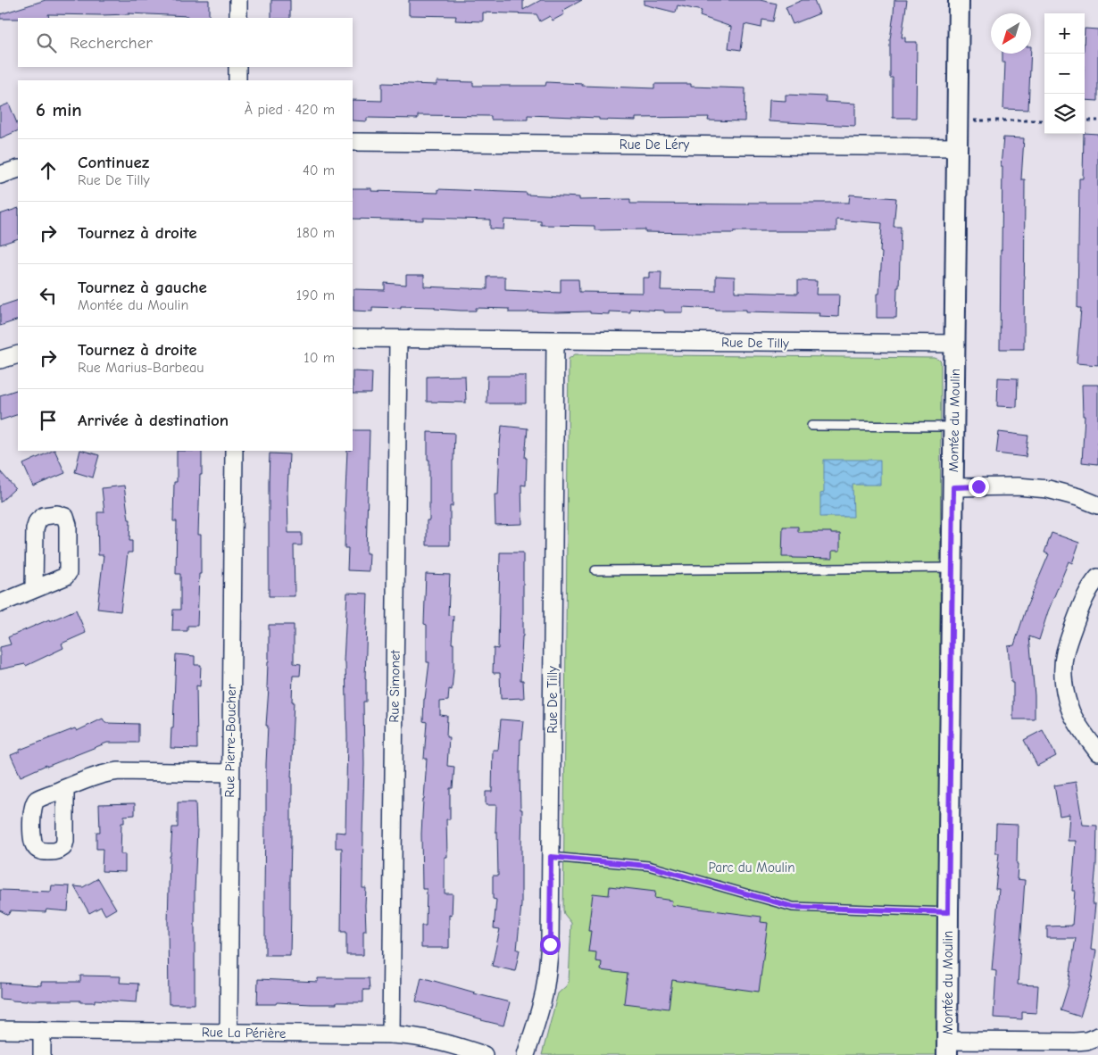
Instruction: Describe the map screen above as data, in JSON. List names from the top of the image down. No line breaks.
{"streets":{"street":["Rue De Léry","Rue De Tilly","Montée du Moulin","Rue Simonet","Rue Pierre-Boucher","Rue La Périère"]},"crossings":[["Rue De Léry","Montée du Moulin"],["Rue De Tilly","Montée du Moulin"],["Rue De Tilly","Rue Simonet"],["Rue Simonet","Rue La Périère"],["Rue Pierre-Boucher","Rue La Périère"]],"parks":["Parc du Moulin"],"north":"bottom left","page":{"map_buttons":["+","−"],"search":"Rechercher","heading":["6 min","À pied · 420 m"],"list":[["Continuez","Rue De Tilly","40 m"],["Tournez à droite","180 m"],["Tournez à gauche","Montée du Moulin","190 m"],["Tournez à droite","Rue Marius-Barbeau","10 m"],"Arrivée à destination"]}}
